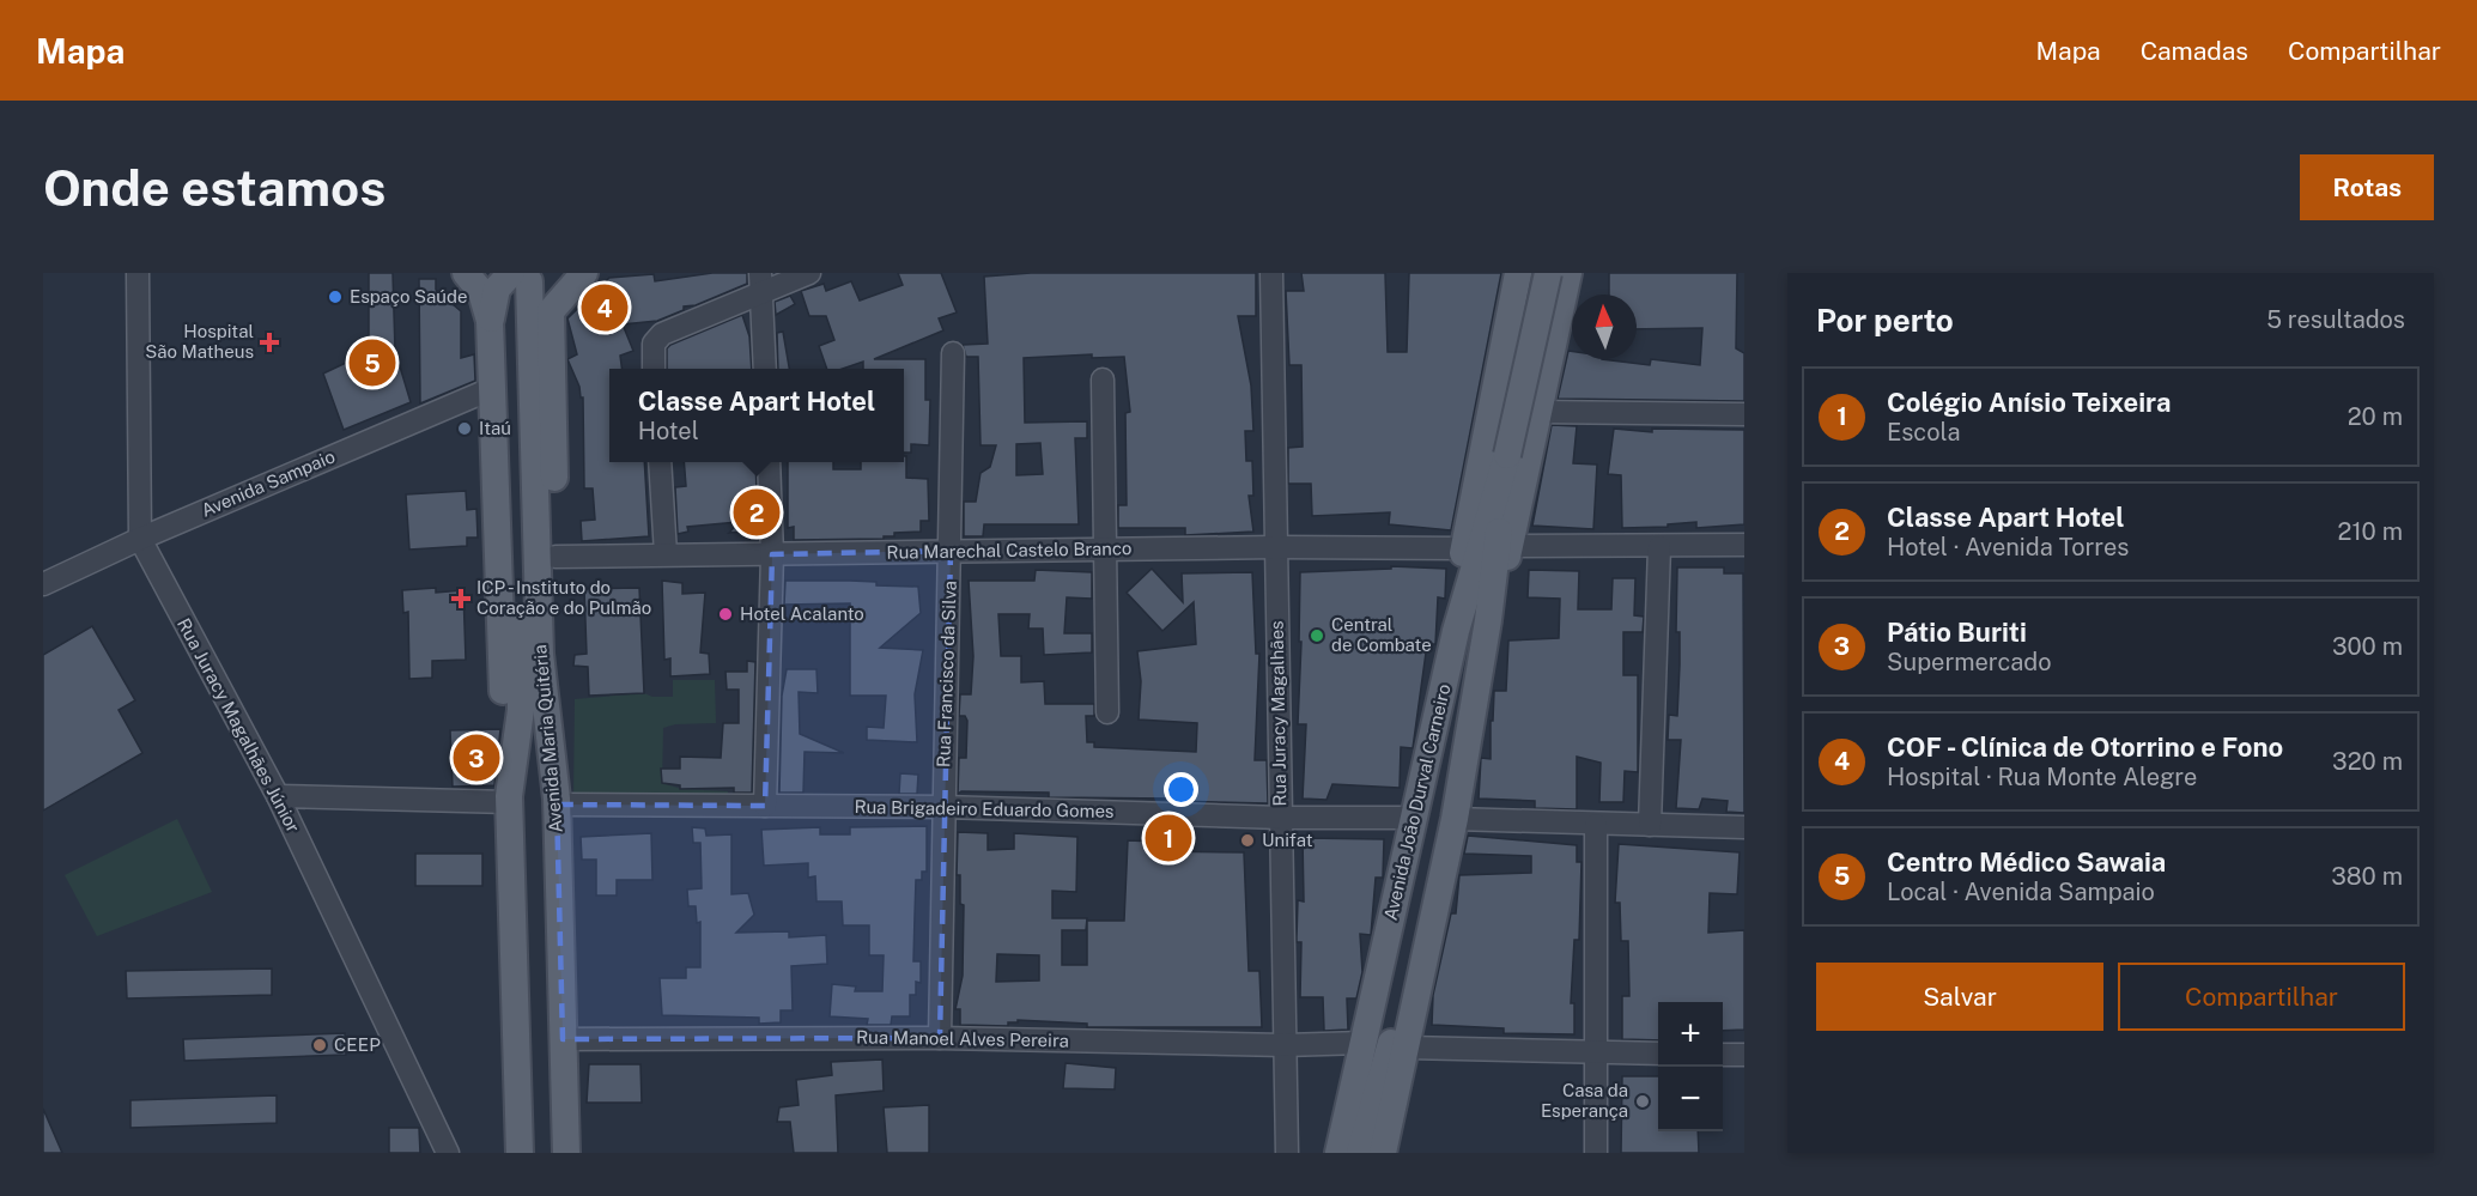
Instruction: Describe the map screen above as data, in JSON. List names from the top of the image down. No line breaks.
{"streets":{"main road":["Avenida Maria Quitéria","Avenida João Durval Carneiro"],"street":["Avenida Sampaio","Rua Marechal Castelo Branco","Rua Francisco da Silva","Rua Juracy Magalhães","Rua Juracy Magalhães Júnior","Rua Brigadeiro Eduardo Gomes","Rua Manoel Alves Pereira"]},"crossings":[["Avenida Sampaio","Rua Juracy Magalhães Júnior"],["Rua Marechal Castelo Branco","Rua Francisco da Silva"],["Rua Marechal Castelo Branco","Rua Juracy Magalhães"],["Rua Francisco da Silva","Rua Brigadeiro Eduardo Gomes"],["Rua Francisco da Silva","Rua Manoel Alves Pereira"],["Rua Juracy Magalhães","Rua Brigadeiro Eduardo Gomes"],["Rua Juracy Magalhães","Rua Manoel Alves Pereira"],["Avenida Maria Quitéria","Rua Brigadeiro Eduardo Gomes"],["Avenida Maria Quitéria","Rua Manoel Alves Pereira"],["Avenida João Durval Carneiro","Rua Brigadeiro Eduardo Gomes"],["Avenida João Durval Carneiro","Rua Manoel Alves Pereira"]],"places":{"other":["Espaço Saúde","Itaú","Hotel Acalanto","Central de Combate","Unifat","CEEP","Casa da Esperança"],"health":["Hospital São Matheus","ICP - Instituto do Coração e do Pulmão"]},"north":"top","page":{"header":"Mapa","nav":["Mapa","Camadas","Compartilhar"],"buttons":["Rotas",["Salvar","Compartilhar"]],"title":"Onde estamos","heading":["Por perto","5 resultados"],"pins":["4","5","2","3","1"],"list":[{"mark":"1","name":"Colégio Anísio Teixeira","note":"Escola","value":"20 m"},{"mark":"2","name":"Classe Apart Hotel","note":"Hotel · Avenida Torres","value":"210 m"},{"mark":"3","name":"Pátio Buriti","note":"Supermercado","value":"300 m"},{"mark":"4","name":"COF - Clínica de Otorrino e Fono","note":"Hospital · Rua Monte Alegre","value":"320 m"},{"mark":"5","name":"Centro Médico Sawaia","note":"Local · Avenida Sampaio","value":"380 m"}],"popup":["Classe Apart Hotel","Hotel"],"map_buttons":["+","−"]}}
